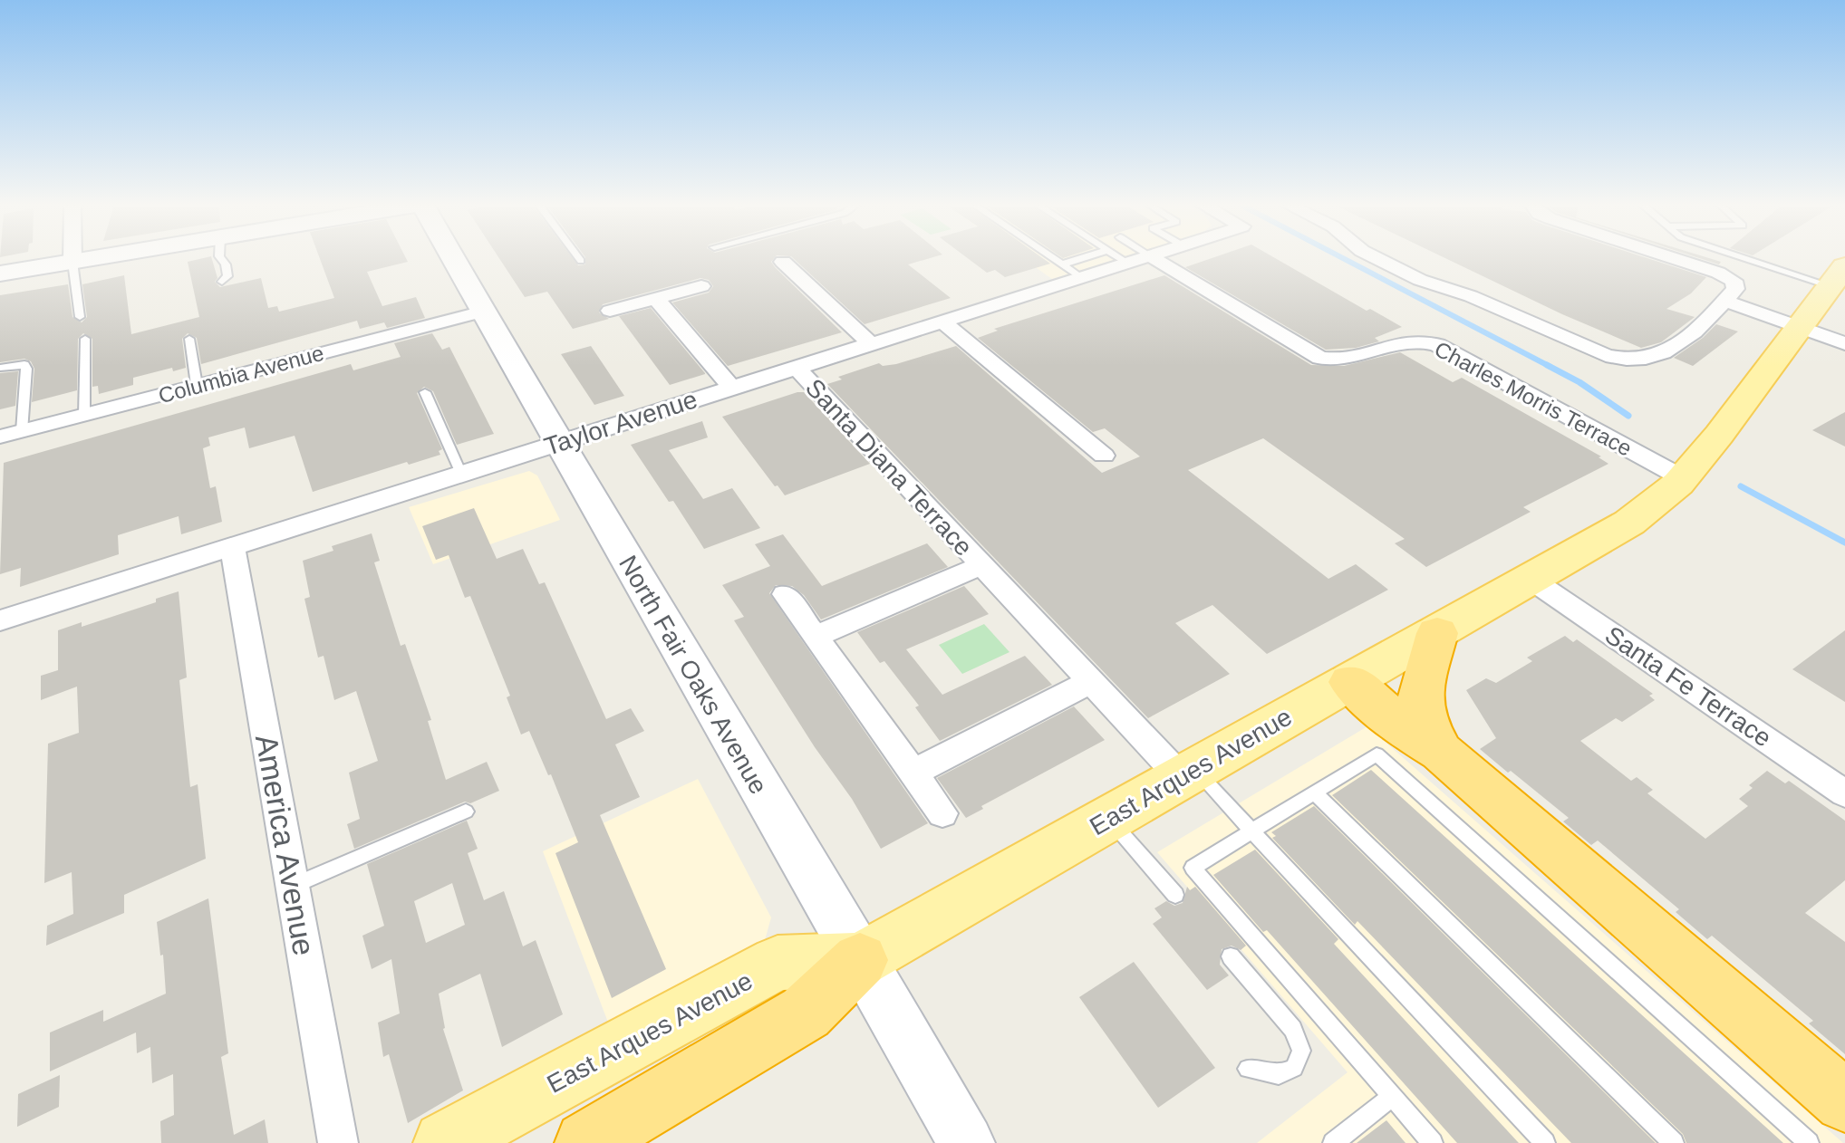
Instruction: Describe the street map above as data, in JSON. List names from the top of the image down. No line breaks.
{"streets":{"main road":["North Fair Oaks Avenue","East Arques Avenue"],"street":["Columbia Avenue","Charles Morris Terrace","Taylor Avenue","Santa Diana Terrace","Santa Fe Terrace","America Avenue"]},"crossings":[["Columbia Avenue","North Fair Oaks Avenue"],["Charles Morris Terrace","East Arques Avenue"],["Taylor Avenue","Santa Diana Terrace"],["Taylor Avenue","North Fair Oaks Avenue"],["Taylor Avenue","America Avenue"],["Santa Diana Terrace","East Arques Avenue"],["North Fair Oaks Avenue","East Arques Avenue"],["Santa Fe Terrace","East Arques Avenue"]]}
